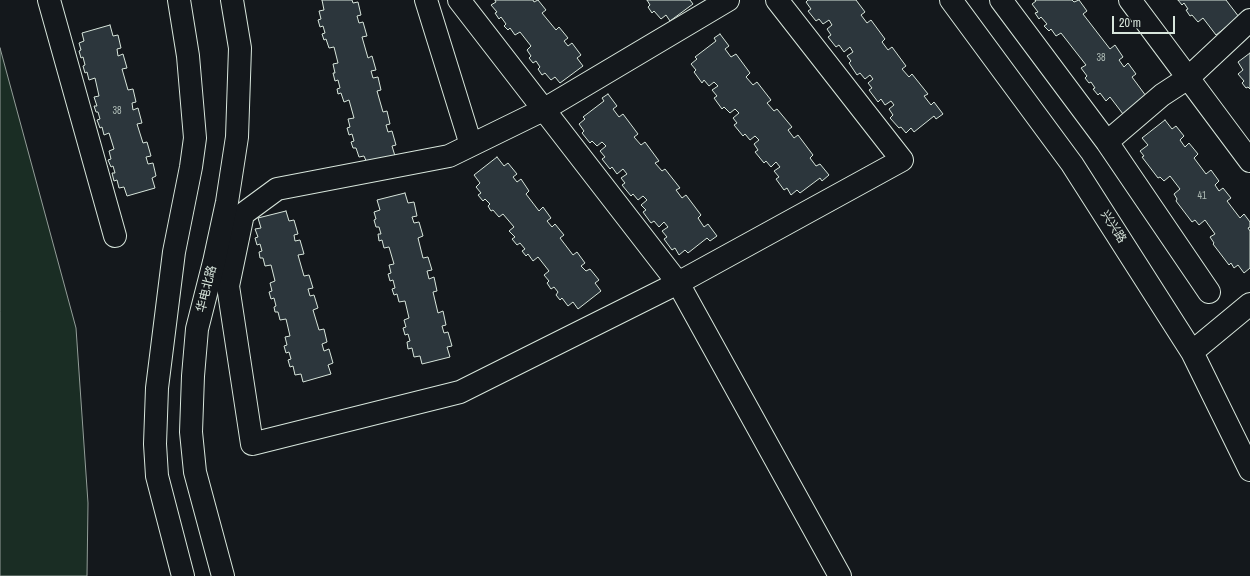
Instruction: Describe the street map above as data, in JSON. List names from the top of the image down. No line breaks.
{"streets":{"main road":["兴兴路","华电北路"]},"house_numbers":["38","38","41"],"scale_bar":"20 m"}
